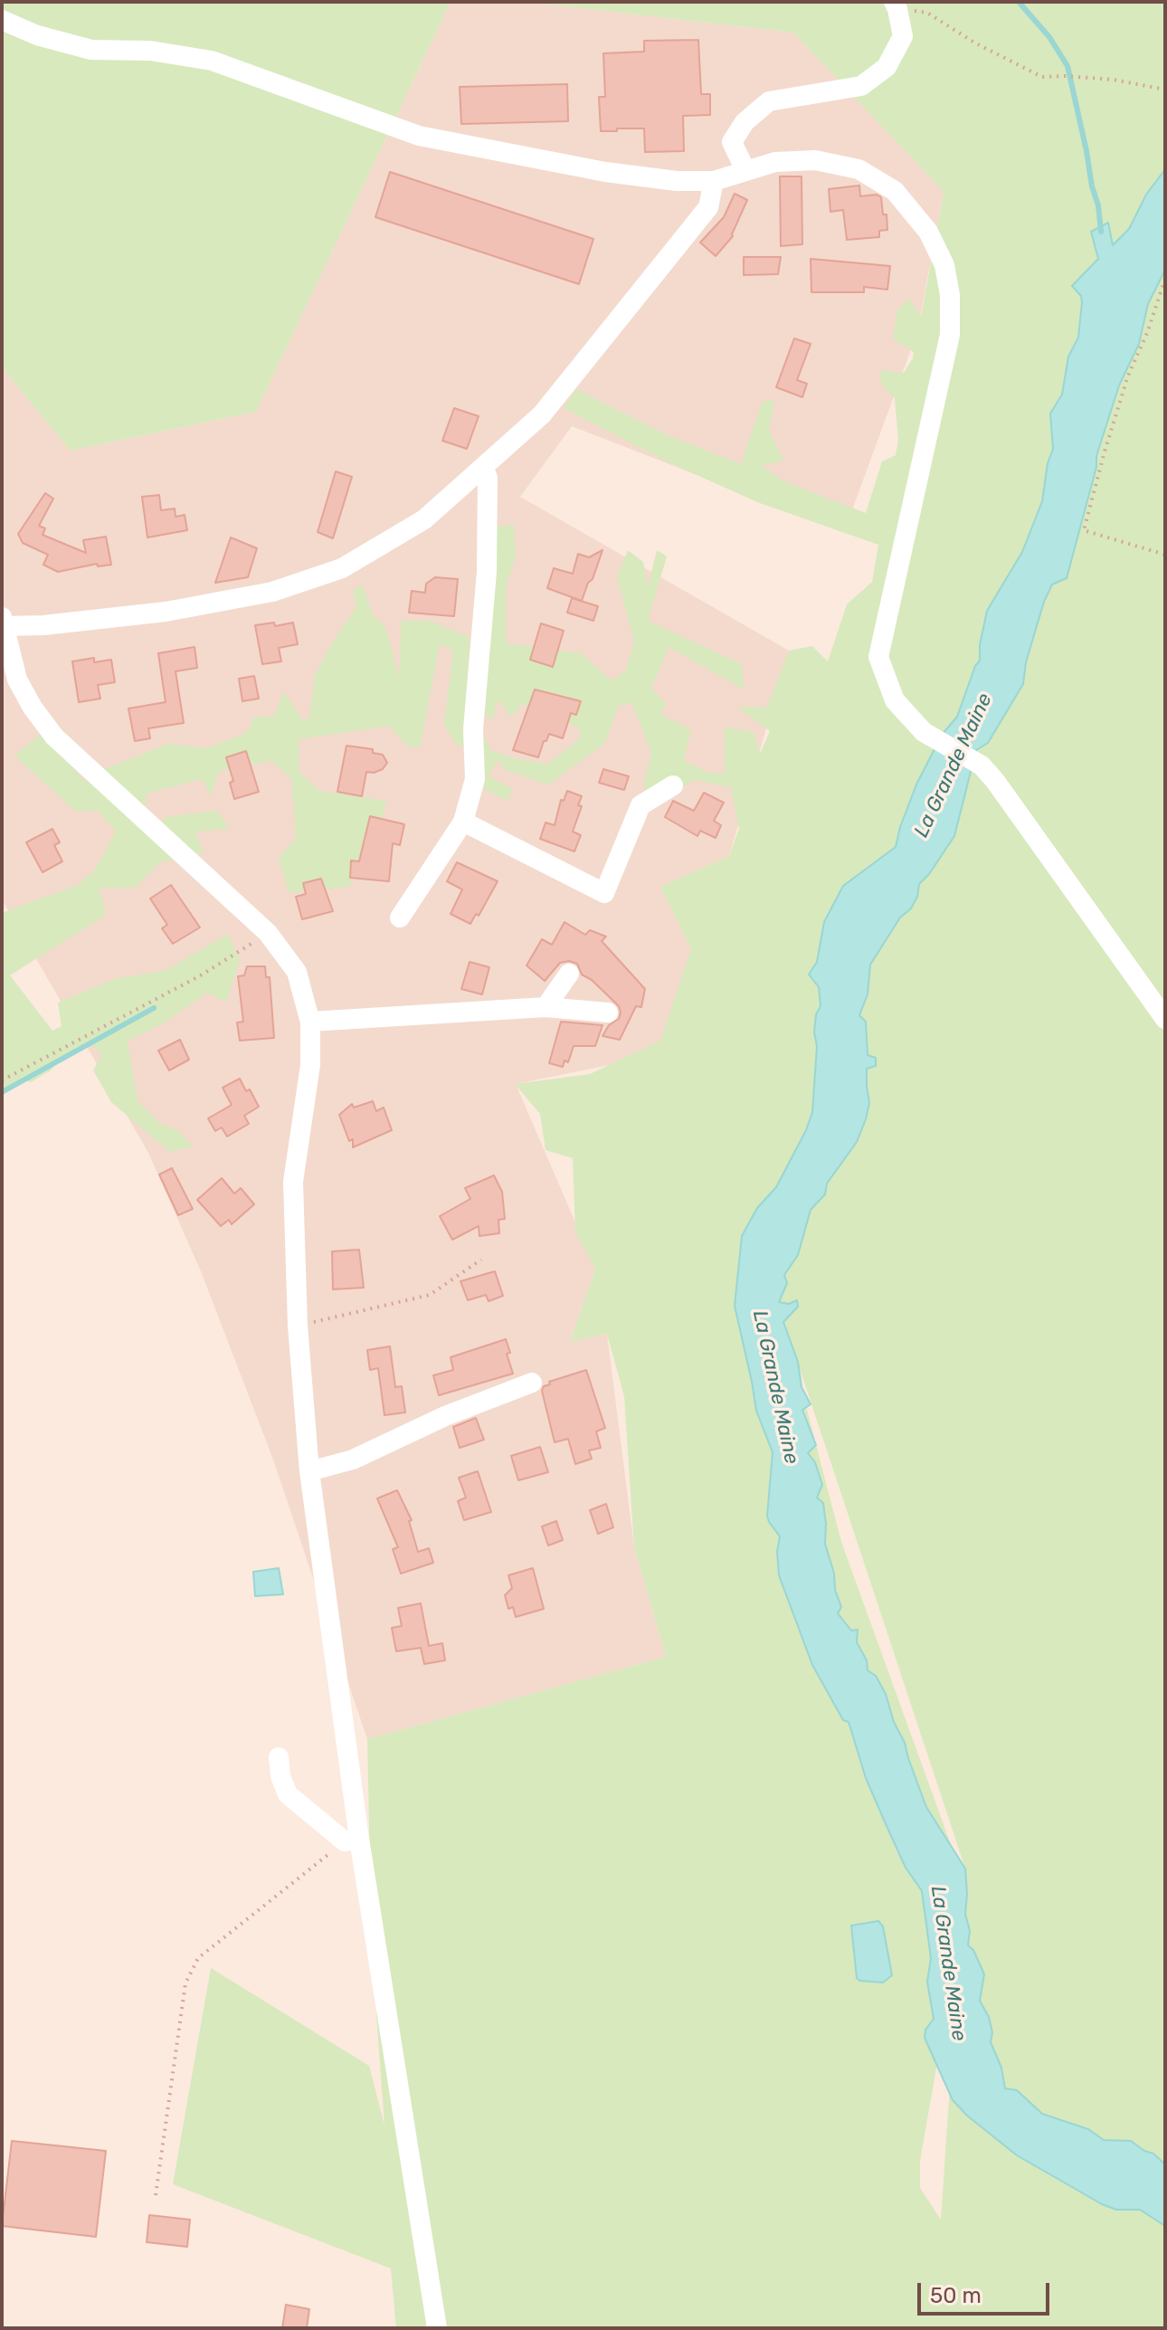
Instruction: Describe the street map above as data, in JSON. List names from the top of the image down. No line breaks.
{"water":["La Grande Maine"],"scale_bar":"50 m"}
